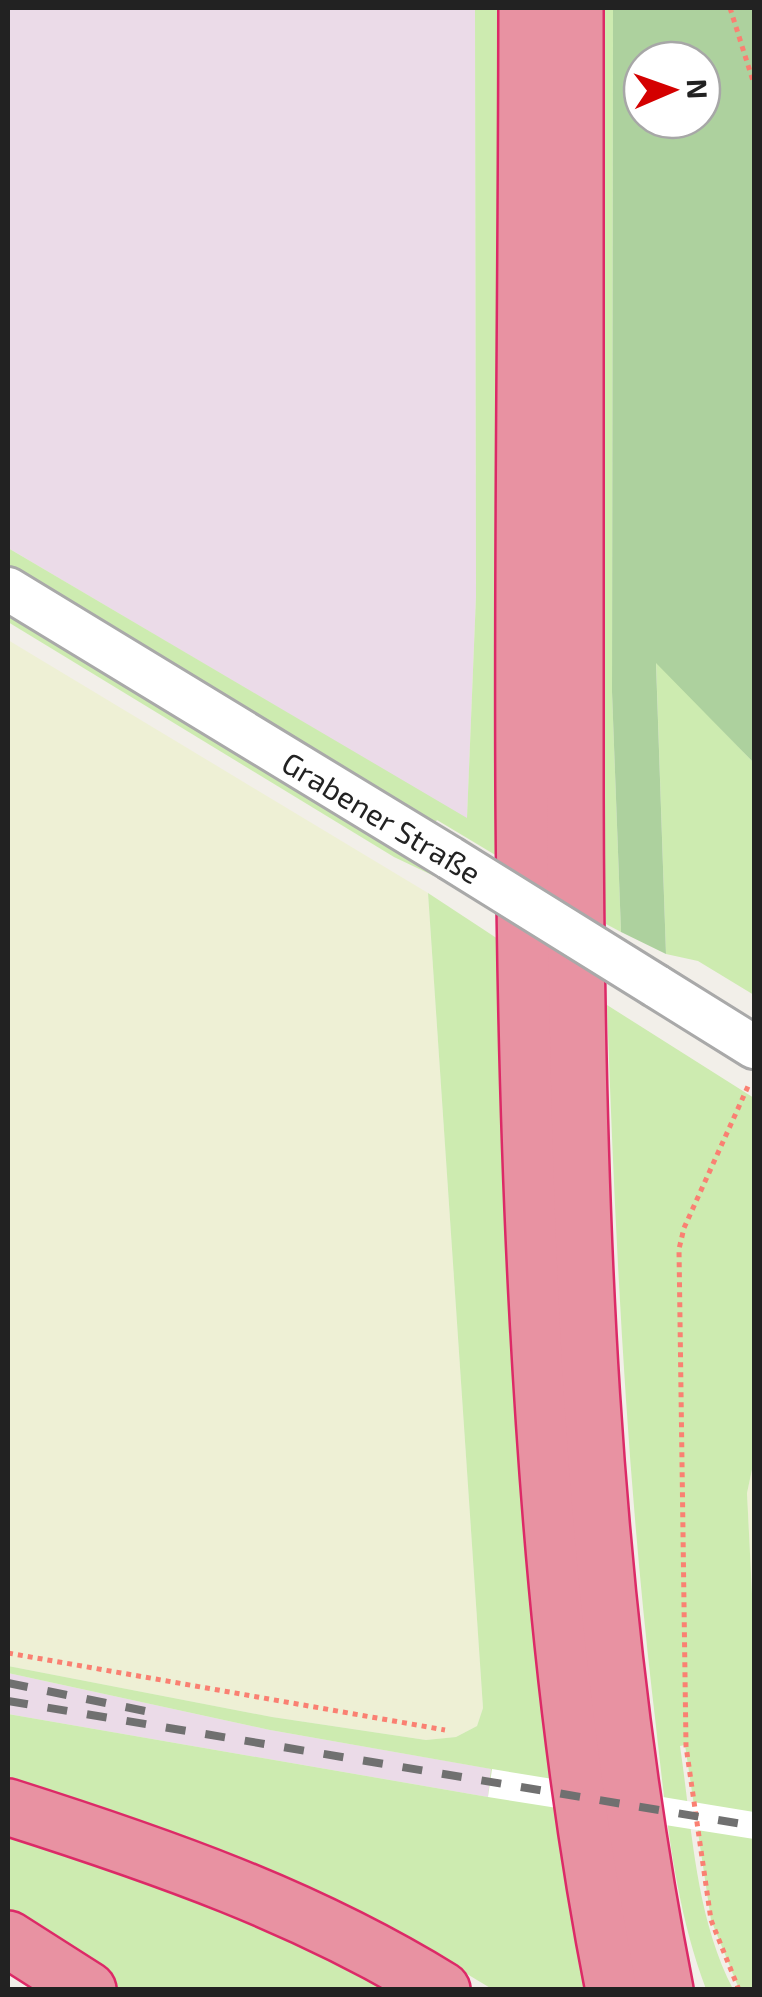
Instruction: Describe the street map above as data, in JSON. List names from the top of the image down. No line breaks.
{"streets":{"street":["Grabener Straße"]},"north":"right"}
